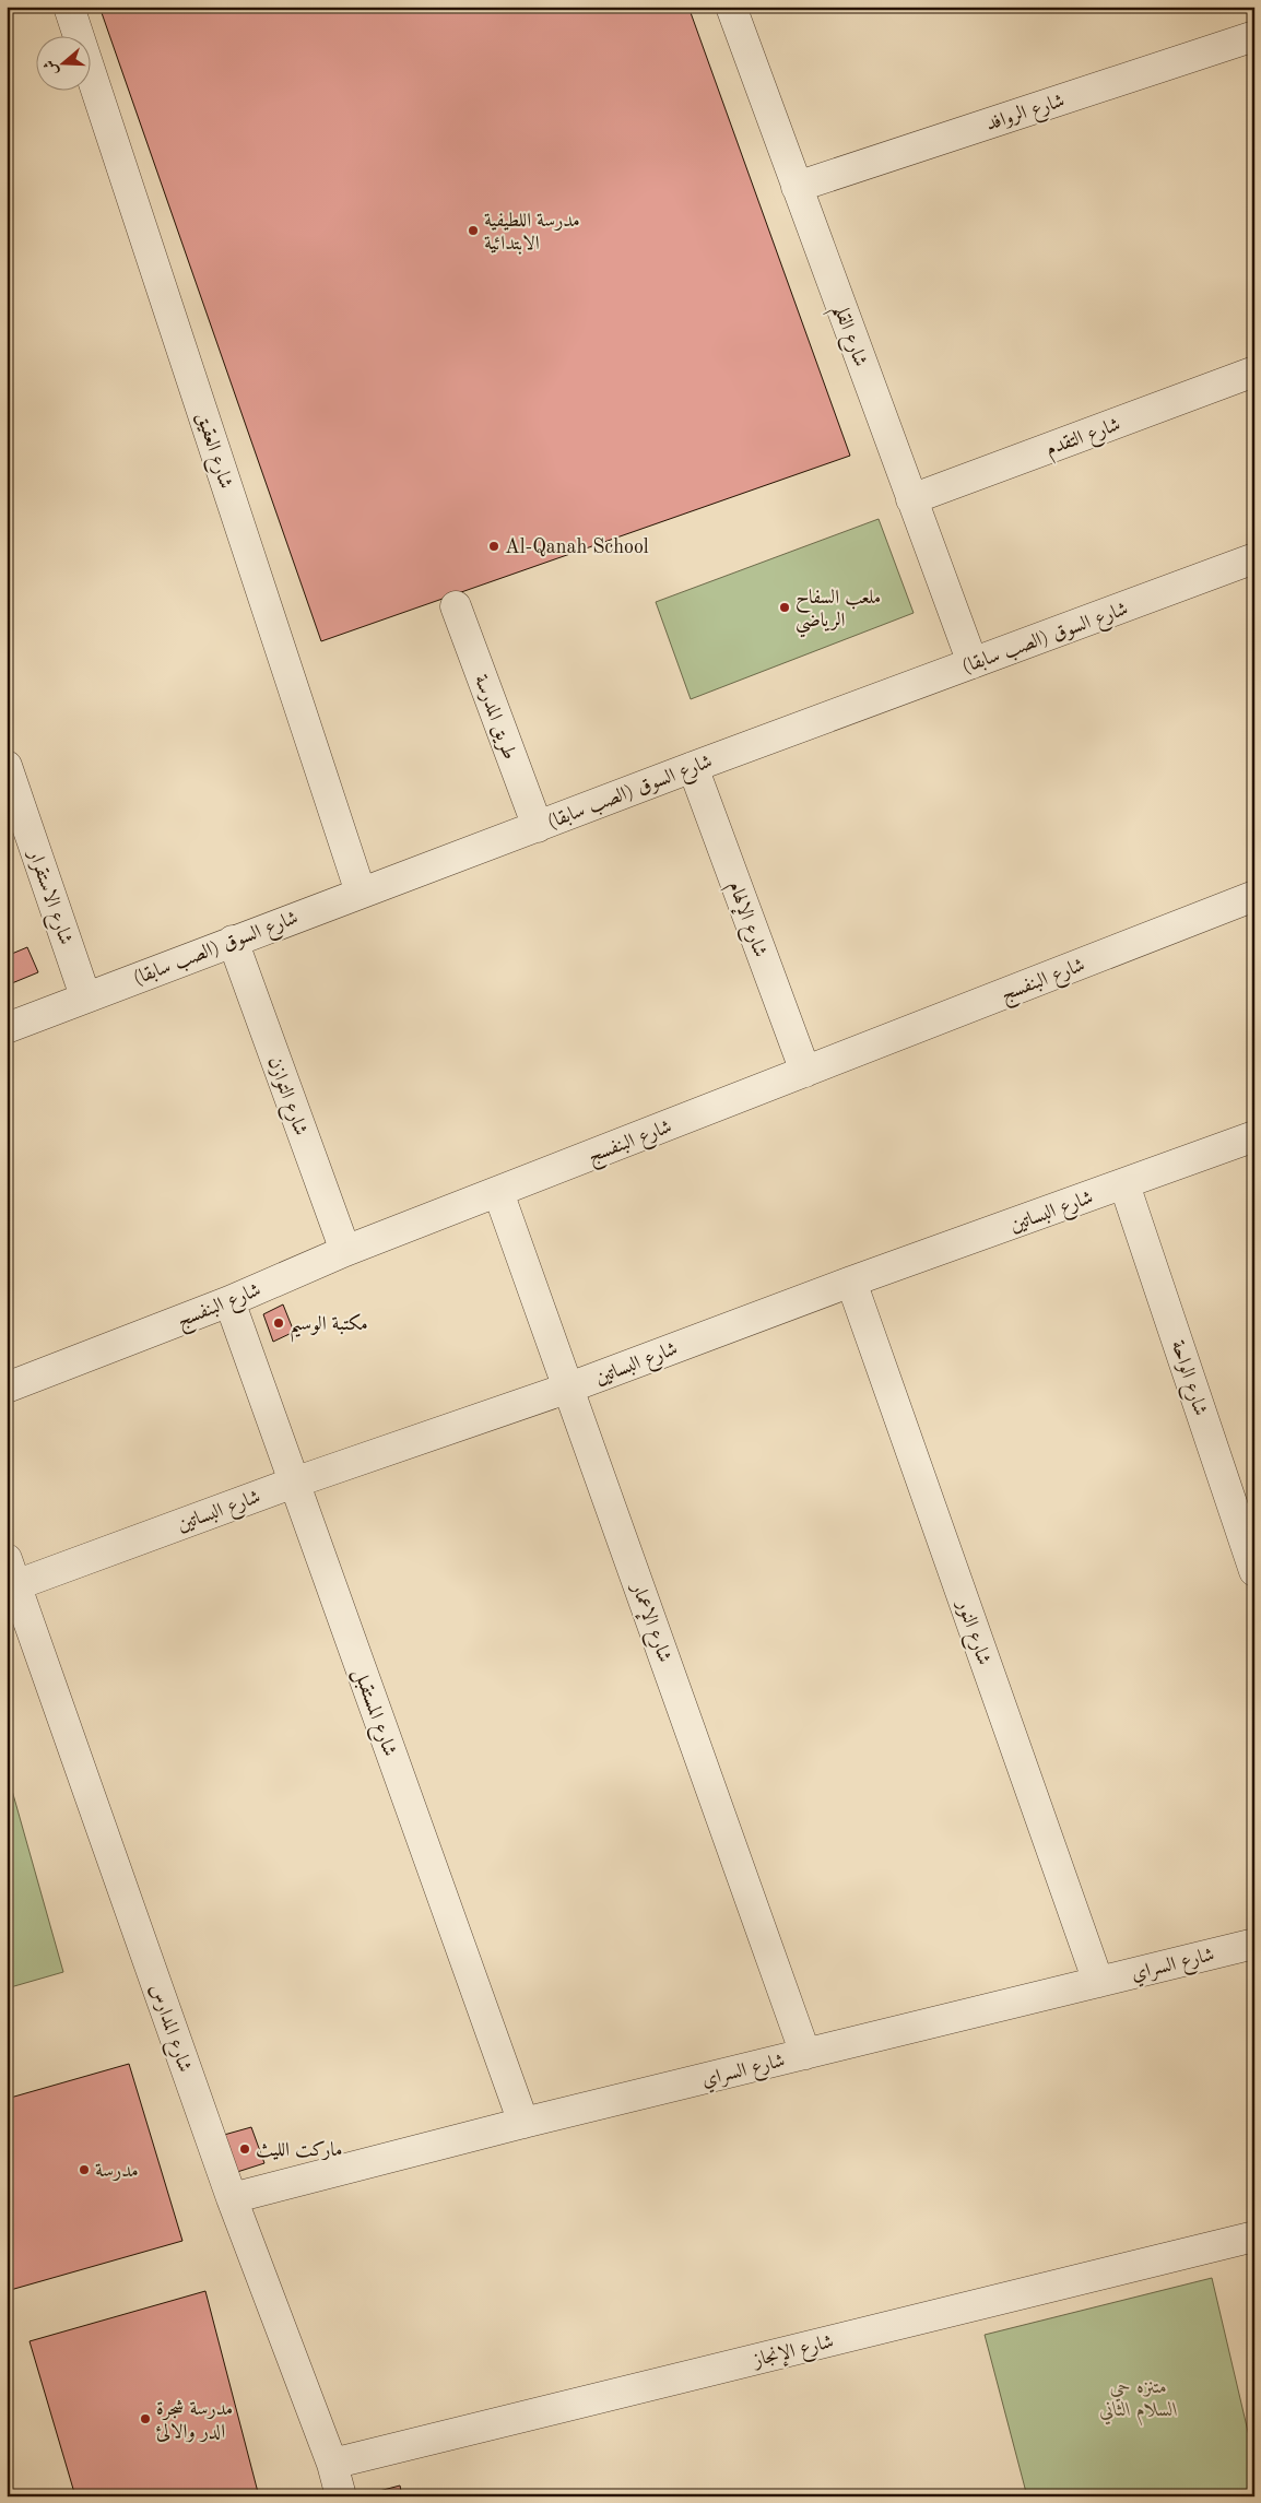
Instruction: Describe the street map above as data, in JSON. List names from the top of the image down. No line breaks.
{"streets":{"street":["شارع الروافد","شارع القلم","شارع التقدم","شارع العقيق","شارع السوق (الصب سابقا)","طريق المدرسة","شارع الاستقرار","شارع الإلهام","شارع البنفسج","شارع التوازن","شارع البساتين","شارع الواحة","شارع الإعمار","شارع النور","شارع المستقبل","شارع السراي","شارع المدارس","شارع الإنجاز"]},"crossings":[["شارع الروافد","شارع القلم"],["شارع القلم","شارع التقدم"],["شارع القلم","شارع السوق (الصب سابقا)"],["شارع العقيق","شارع السوق (الصب سابقا)"],["شارع السوق (الصب سابقا)","طريق المدرسة"],["شارع السوق (الصب سابقا)","شارع الاستقرار"],["شارع السوق (الصب سابقا)","شارع الإلهام"],["شارع السوق (الصب سابقا)","شارع التوازن"],["شارع الإلهام","شارع البنفسج"],["شارع البنفسج","شارع التوازن"],["شارع البنفسج","شارع الإعمار"],["شارع البنفسج","شارع المستقبل"],["شارع البساتين","شارع الواحة"],["شارع البساتين","شارع الإعمار"],["شارع البساتين","شارع النور"],["شارع البساتين","شارع المستقبل"],["شارع البساتين","شارع المدارس"],["شارع الإعمار","شارع السراي"],["شارع النور","شارع السراي"],["شارع المستقبل","شارع السراي"],["شارع السراي","شارع المدارس"],["شارع المدارس","شارع الإنجاز"]],"parks":["متنزه حي السلام الثاني"],"places":["مدرسة اللطيفية الابتدائية","Al-Qanah School","ملعب السفاح الرياضي","مكتبة الوسيم","ماركت الليث","مدرسة","مدرسة شجرة الدر والالئ"],"north":"left"}
